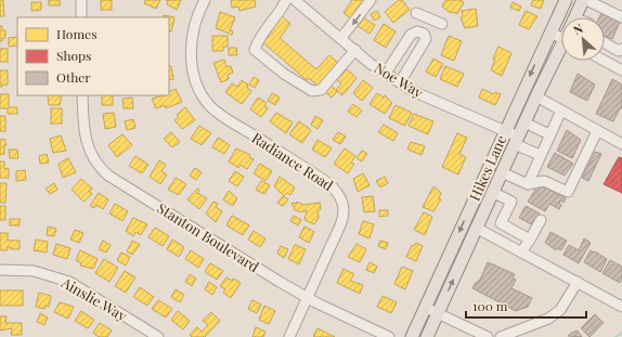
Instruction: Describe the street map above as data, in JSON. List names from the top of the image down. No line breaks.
{"streets":{"main road":["Hikes Lane"],"street":["Noe Way","Radiance Road","Stanton Boulevard","Ainslie Way"]},"crossings":[["Noe Way","Hikes Lane"],["Radiance Road","Stanton Boulevard"]],"legend":["Homes","Shops","Other"],"scale_bar":"100 m","north":"top left"}
